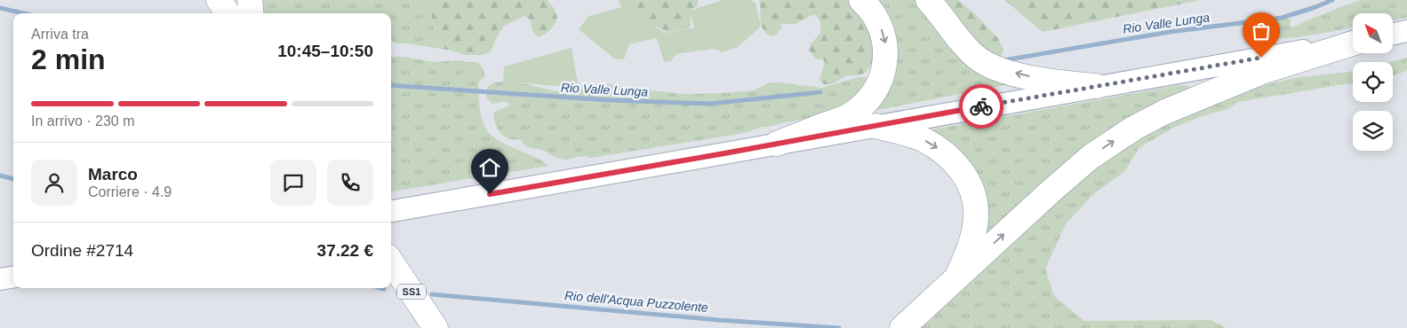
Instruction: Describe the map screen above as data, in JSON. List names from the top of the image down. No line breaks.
{"streets":{"highway":["SS1"]},"water":["Rio Valle Lunga","Rio dell'Acqua Puzzolente"],"north":"top left","page":{"heading":["2 min","Arriva tra","10:45–10:50"],"panel":["Marco","Corriere · 4.9","Ordine #2714","37.22 €"],"bar":"In arrivo · 230 m"}}
